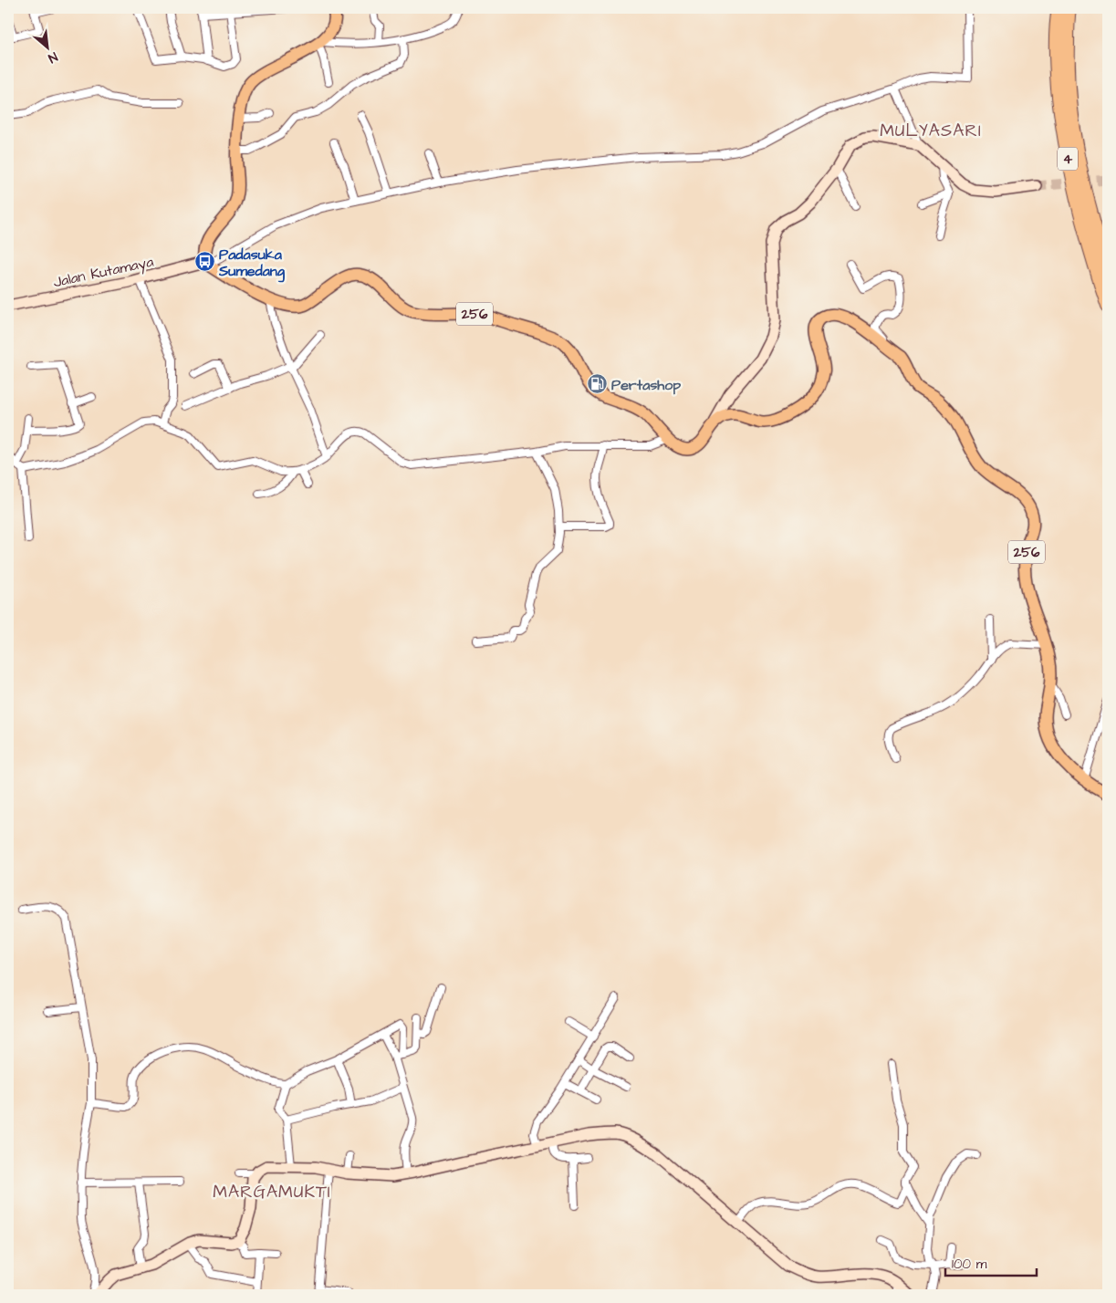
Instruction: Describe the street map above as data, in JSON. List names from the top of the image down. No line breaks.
{"streets":{"highway":["4"],"main road":["256"],"street":["Jalan Kutamaya"]},"crossings":[["Jalan Kutamaya","256"]],"districts":["MULYASARI","MARGAMUKTI"],"places":{"bus stop":["Padasuka Sumedang"],"fuel station":["Pertashop"]},"scale_bar":"100 m","north":"bottom right"}
